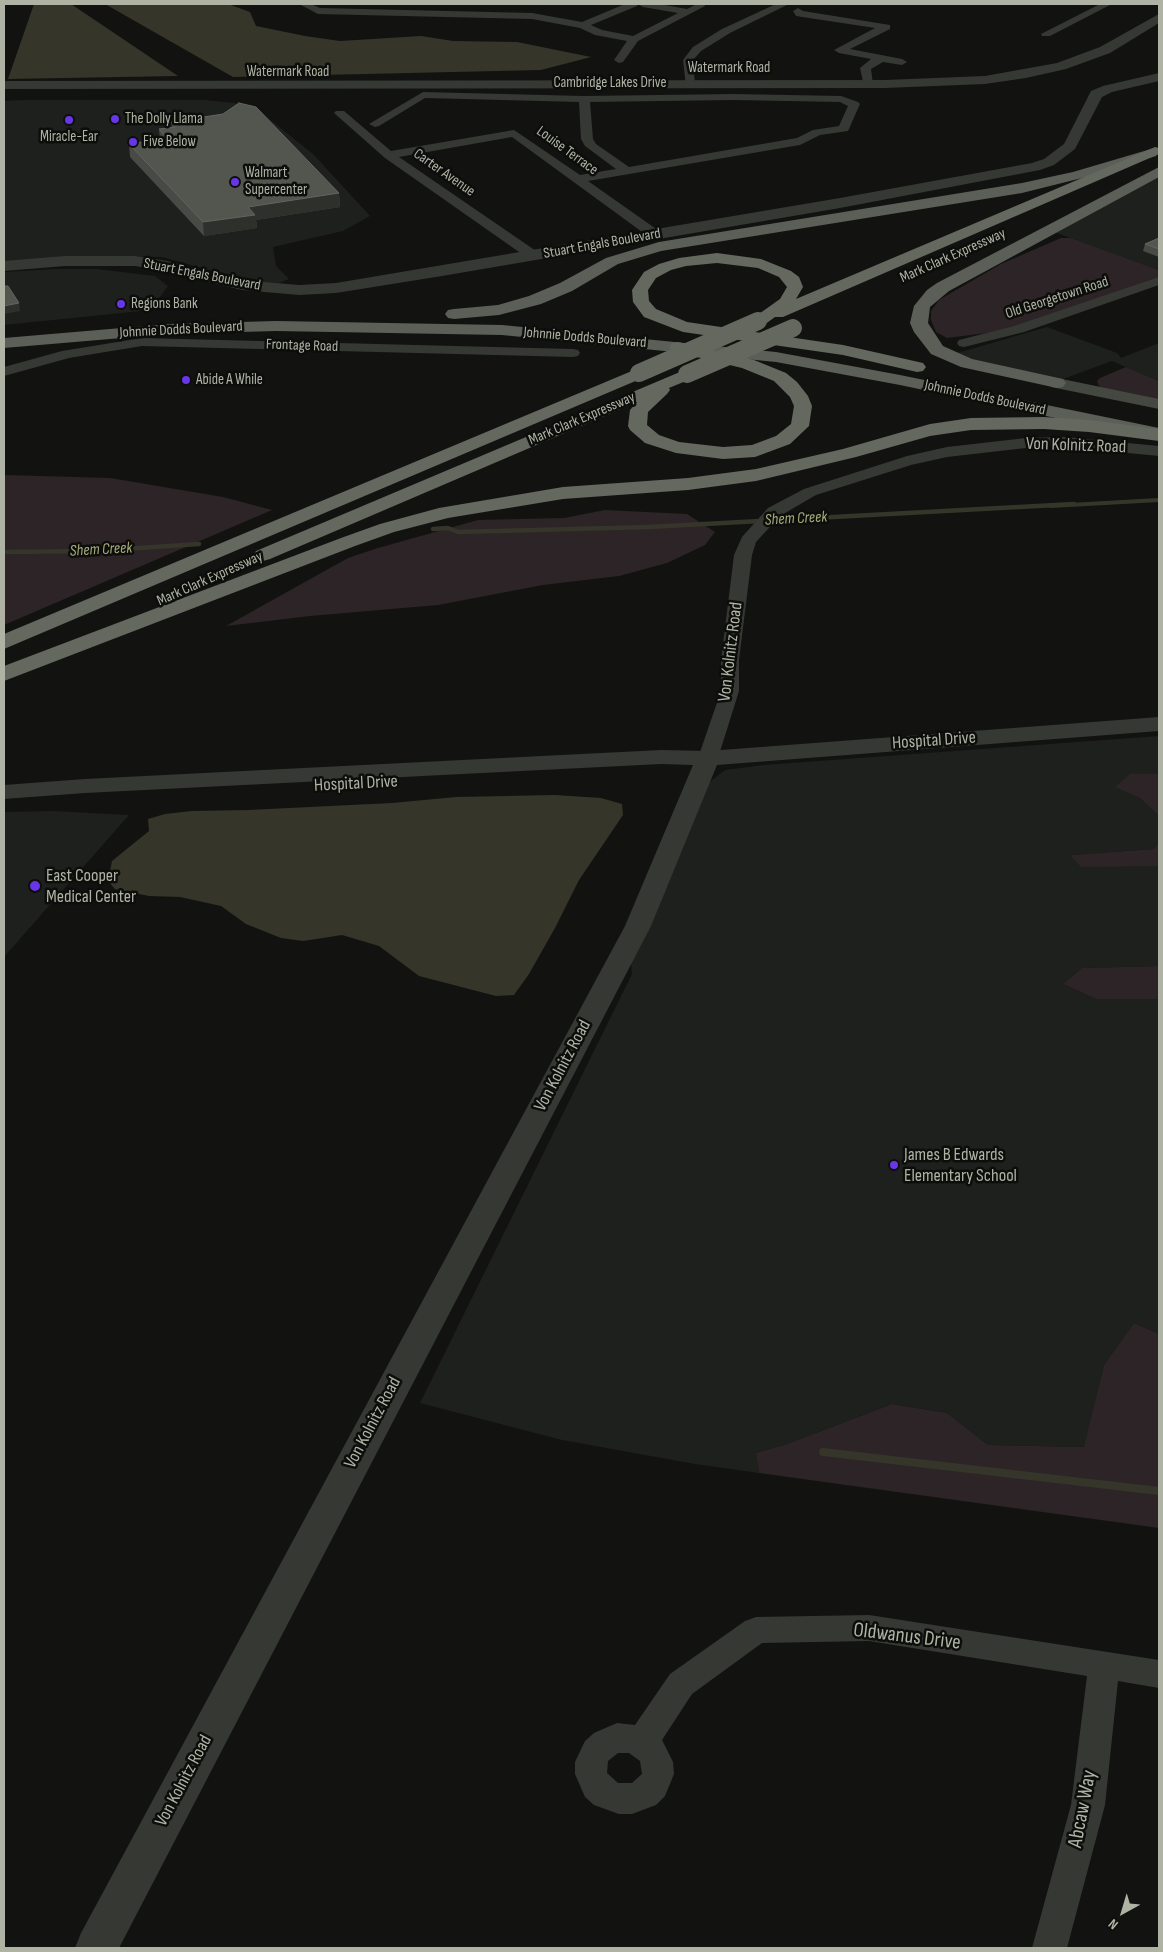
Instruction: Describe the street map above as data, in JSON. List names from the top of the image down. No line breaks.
{"streets":{"highway":["Mark Clark Expressway","Johnnie Dodds Boulevard"],"street":["Watermark Road","Cambridge Lakes Drive","Louise Terrace","Carter Avenue","Stuart Engals Boulevard","Old Georgetown Road","Frontage Road","Von Kolnitz Road","Hospital Drive","Oldwanus Drive","Abcaw Way"]},"crossings":[["Cambridge Lakes Drive","Louise Terrace"],["Louise Terrace","Carter Avenue"],["Louise Terrace","Stuart Engals Boulevard"],["Carter Avenue","Stuart Engals Boulevard"],["Von Kolnitz Road","Hospital Drive"],["Oldwanus Drive","Abcaw Way"]],"water":["Shem Creek"],"places":["The Dolly Llama","Miracle-Ear","Five Below","Walmart Supercenter","Regions Bank","Abide A While","East Cooper Medical Center","James B Edwards Elementary School"],"north":"bottom left"}
